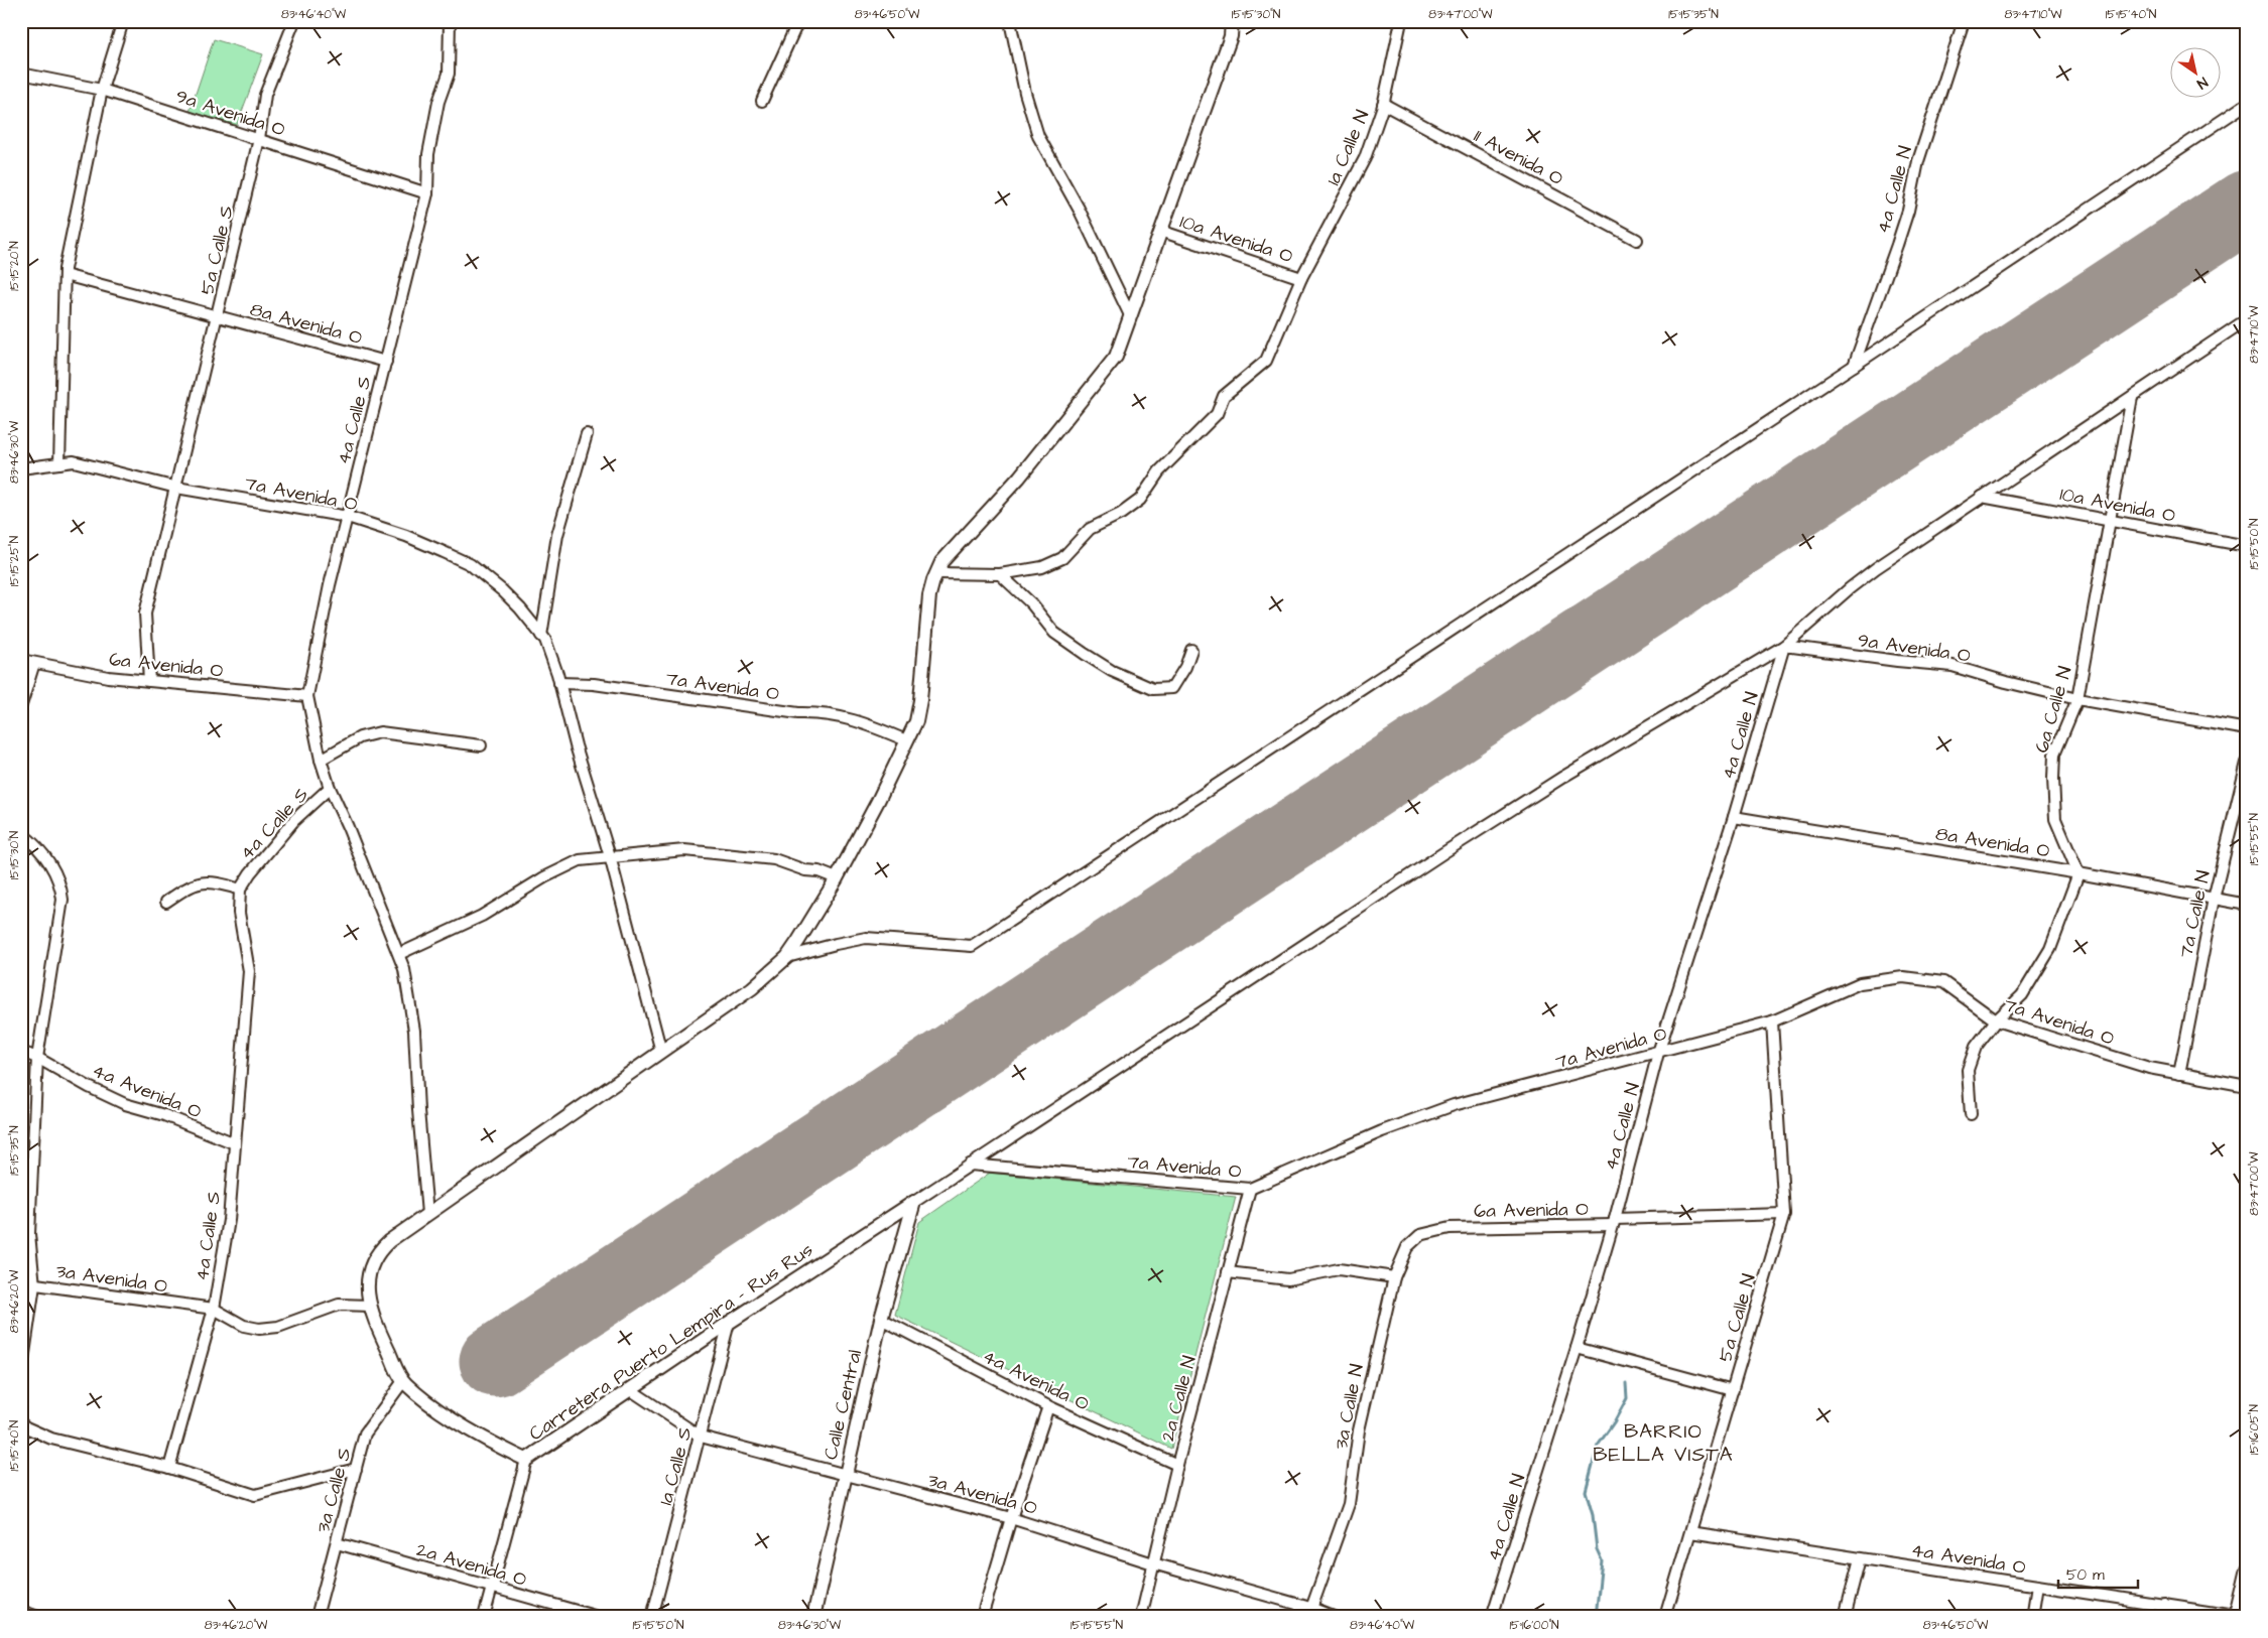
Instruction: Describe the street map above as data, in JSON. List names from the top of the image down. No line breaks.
{"streets":{"street":["9a Avenida O","1a Calle N","11 Avenida O","4a Calle N","10a Avenida O","5a Calle S","8a Avenida O","4a Calle S","7a Avenida O","6a Avenida O","6a Calle N","7a Calle N","4a Avenida O","3a Avenida O","5a Calle N","Carretera Puerto Lempira - Rus Rus","2a Calle N","Calle Central","3a Calle N","1a Calle S","3a Calle S","2a Avenida O"]},"crossings":[["9a Avenida O","4a Calle N"],["9a Avenida O","5a Calle S"],["9a Avenida O","4a Calle S"],["9a Avenida O","6a Calle N"],["1a Calle N","11 Avenida O"],["1a Calle N","10a Avenida O"],["1a Calle N","Carretera Puerto Lempira - Rus Rus"],["4a Calle N","8a Avenida O"],["4a Calle N","7a Avenida O"],["4a Calle N","6a Avenida O"],["10a Avenida O","6a Calle N"],["10a Avenida O","Carretera Puerto Lempira - Rus Rus"],["5a Calle S","8a Avenida O"],["5a Calle S","7a Avenida O"],["5a Calle S","6a Avenida O"],["8a Avenida O","4a Calle S"],["8a Avenida O","6a Calle N"],["8a Avenida O","7a Calle N"],["4a Calle S","7a Avenida O"],["4a Calle S","6a Avenida O"],["4a Calle S","4a Avenida O"],["4a Calle S","3a Avenida O"],["7a Avenida O","7a Calle N"],["7a Avenida O","5a Calle N"],["7a Avenida O","Carretera Puerto Lempira - Rus Rus"],["7a Avenida O","2a Calle N"],["6a Avenida O","5a Calle N"],["6a Avenida O","3a Calle N"],["4a Avenida O","5a Calle N"],["4a Avenida O","2a Calle N"],["4a Avenida O","Calle Central"],["3a Avenida O","Carretera Puerto Lempira - Rus Rus"],["3a Avenida O","2a Calle N"],["3a Avenida O","Calle Central"],["3a Avenida O","3a Calle N"],["3a Avenida O","1a Calle S"],["Carretera Puerto Lempira - Rus Rus","Calle Central"],["Carretera Puerto Lempira - Rus Rus","1a Calle S"],["Carretera Puerto Lempira - Rus Rus","3a Calle S"],["3a Calle S","2a Avenida O"]],"districts":["BARRIO BELLA VISTA"],"scale_bar":"50 m","north":"bottom right","coordinates":["83°46'40\"W","83°46'50\"W","15°15'30\"N","83°47'00\"W","15°15'35\"N","83°47'10\"W","15°15'40\"N","15°15'20\"N","83°46'30\"W","15°15'50\"N","15°15'25\"N","15°15'55\"N","83°46'20\"W","15°16'05\"N","15°16'00\"N"]}
